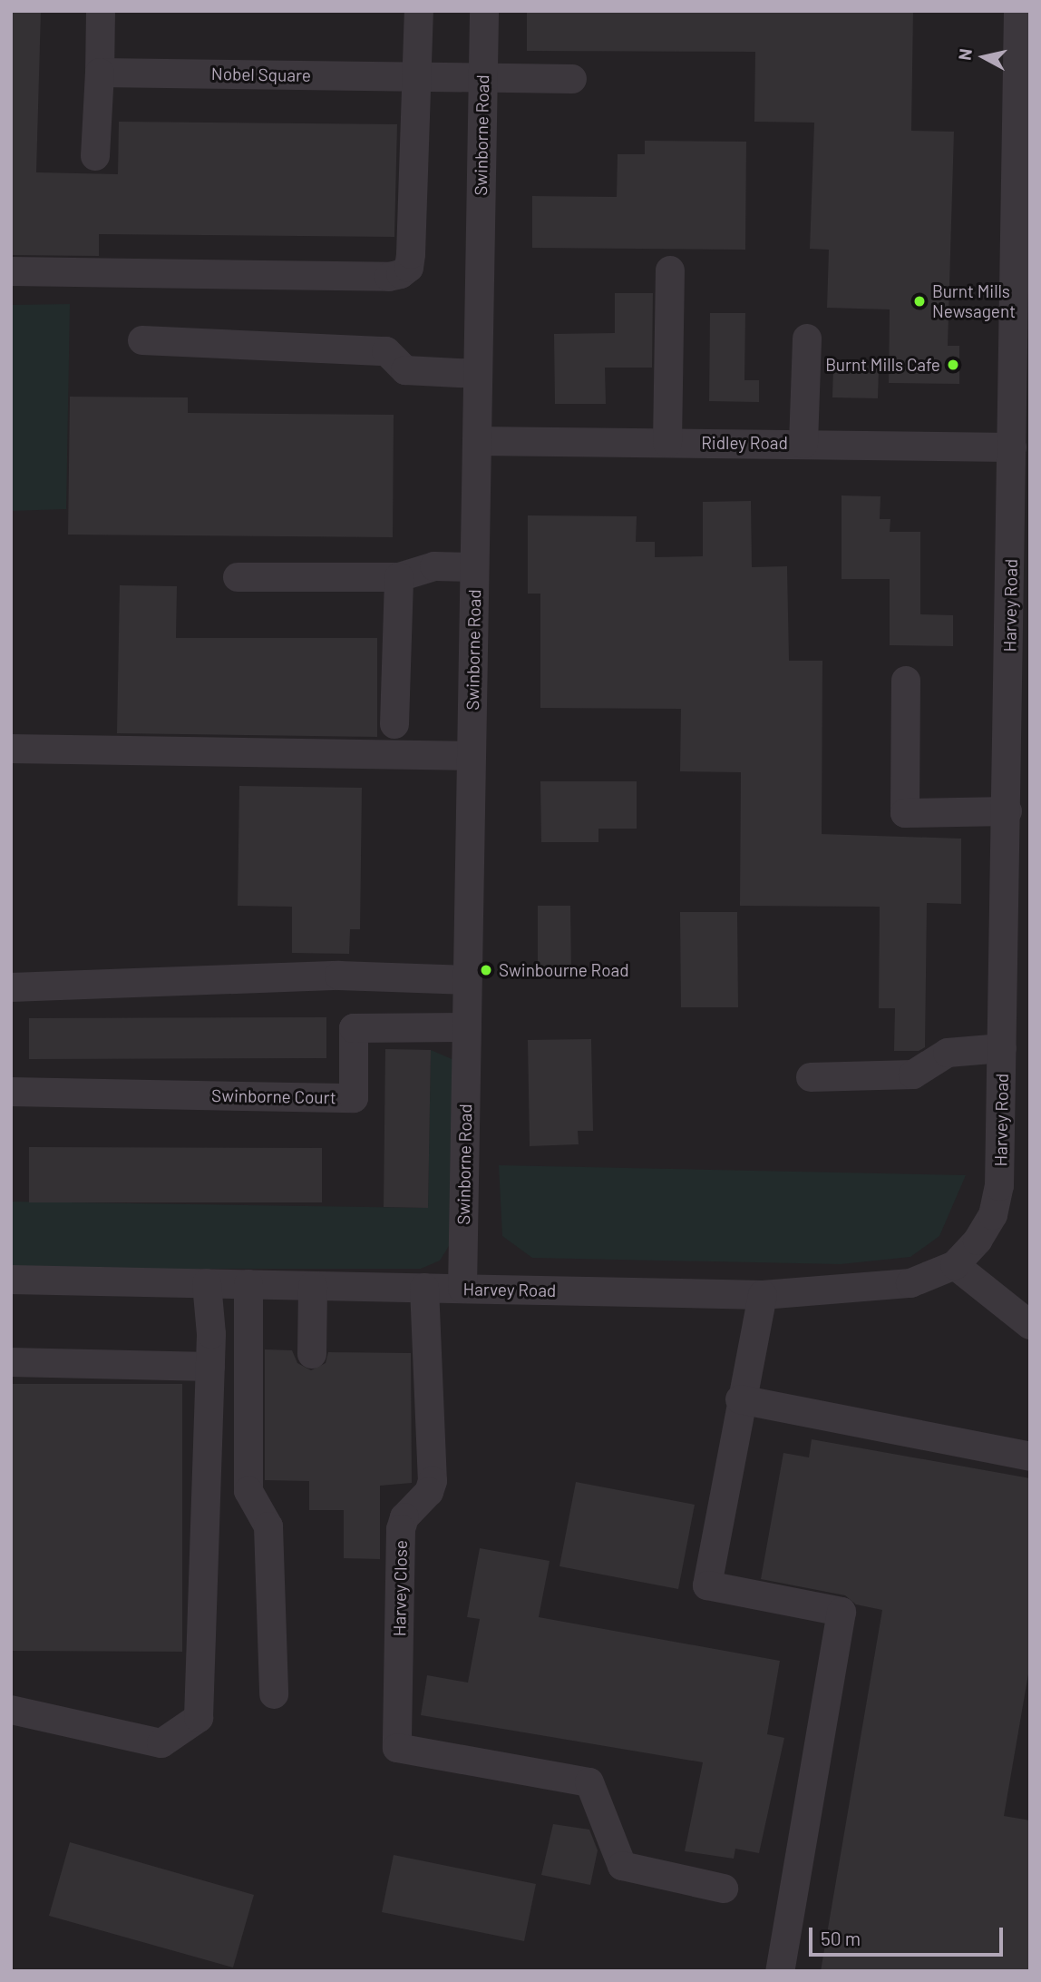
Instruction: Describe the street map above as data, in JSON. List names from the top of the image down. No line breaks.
{"streets":{"street":["Nobel Square","Swinborne Road","Ridley Road","Harvey Road","Swinborne Court","Harvey Close"]},"crossings":[["Nobel Square","Swinborne Road"],["Swinborne Road","Ridley Road"],["Swinborne Road","Harvey Road"],["Swinborne Road","Swinborne Court"],["Ridley Road","Harvey Road"],["Harvey Road","Harvey Close"]],"places":["Burnt Mills Newsagent","Burnt Mills Cafe","Swinbourne Road"],"scale_bar":"50 m","north":"left"}
